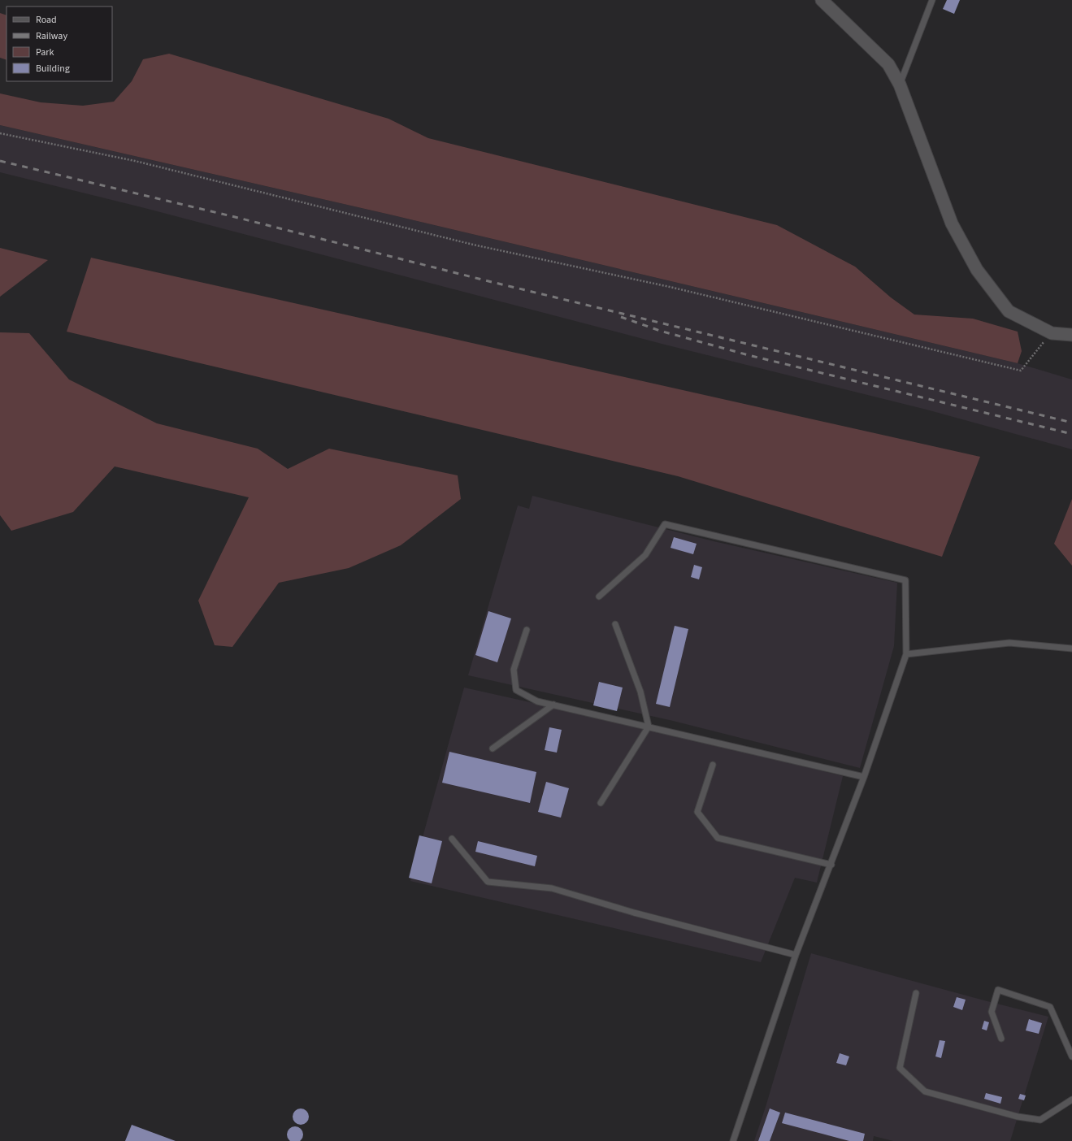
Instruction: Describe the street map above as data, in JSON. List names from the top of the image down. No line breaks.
{"legend":["Road","Railway","Park","Building"]}
